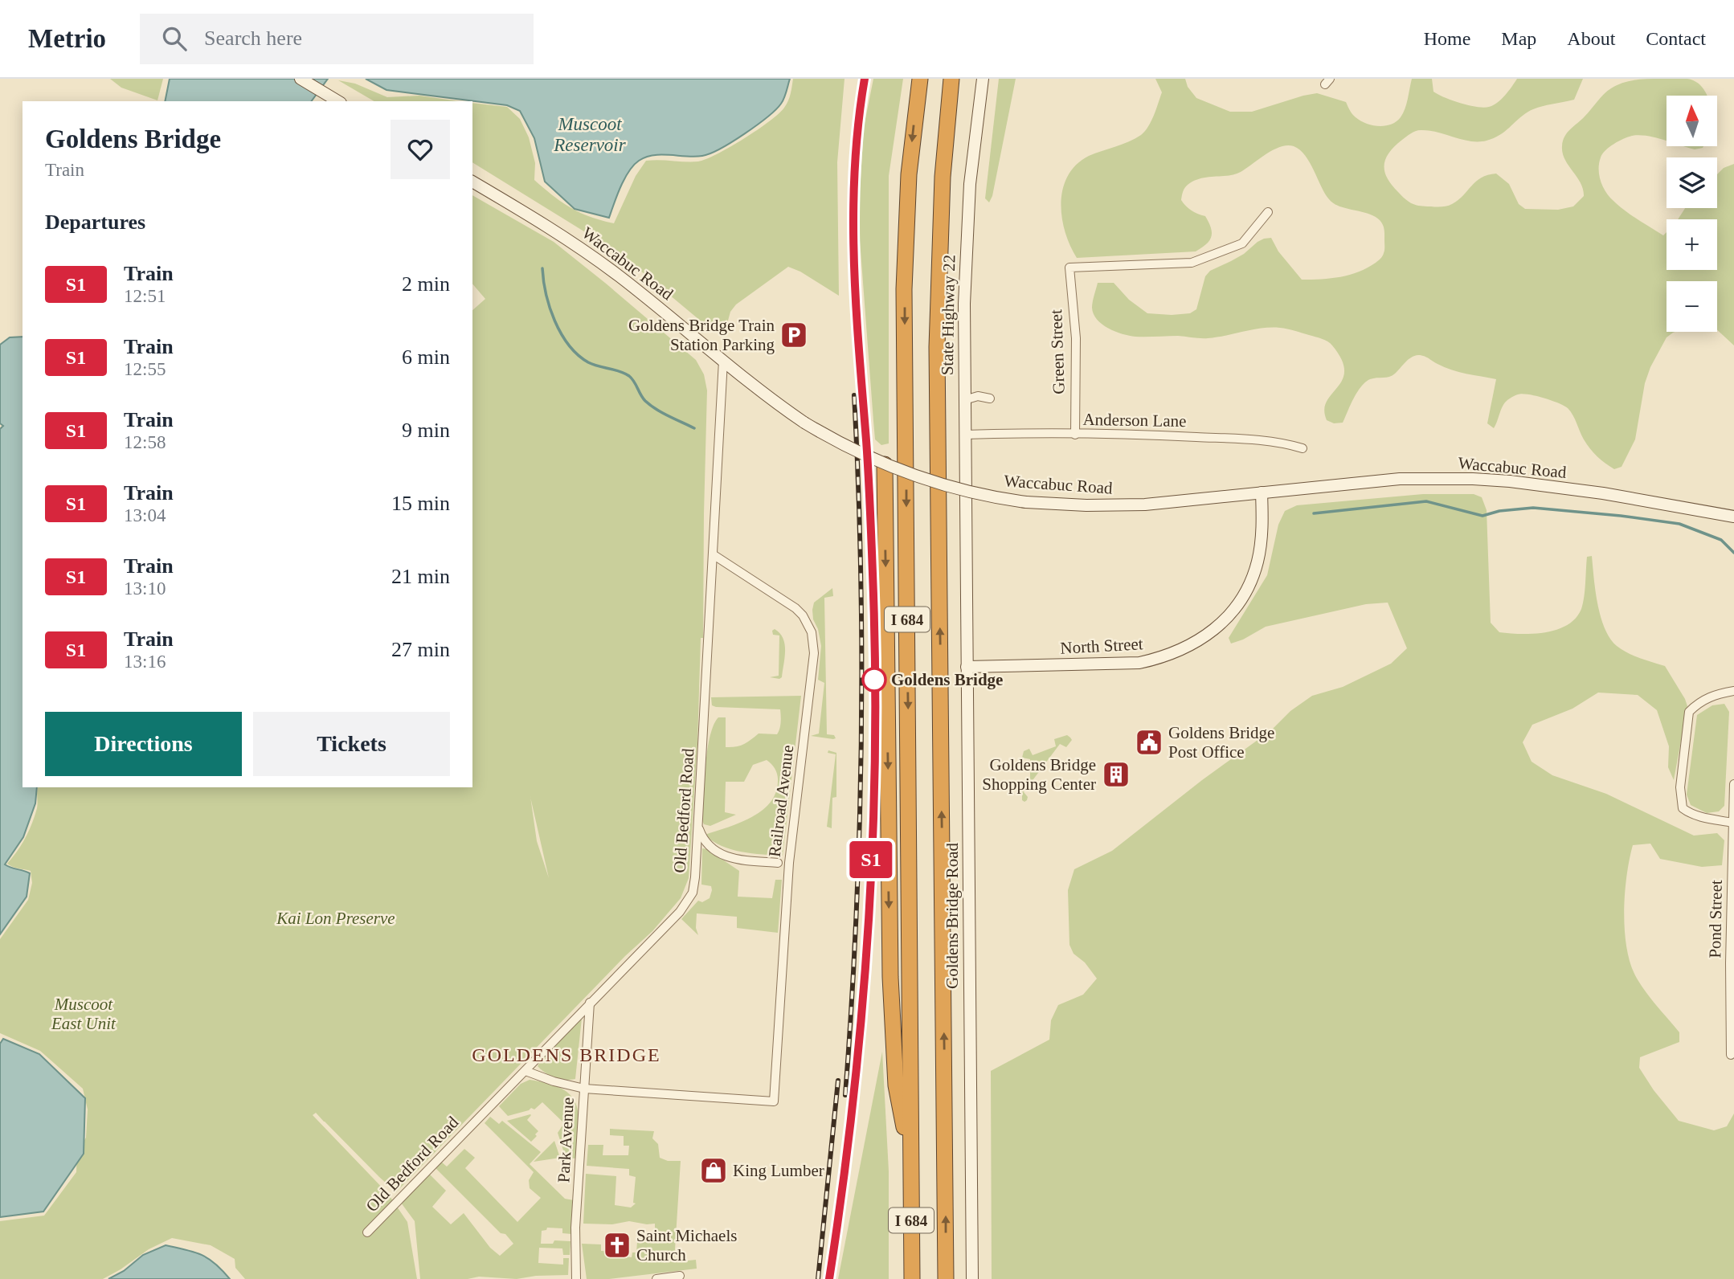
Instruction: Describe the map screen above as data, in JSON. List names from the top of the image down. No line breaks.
{"streets":{"highway":["I 684"],"main road":["Waccabuc Road","State Highway 22","North Street","Goldens Bridge Road"],"street":["Green Street","Anderson Lane","Railroad Avenue","Old Bedford Road","Pond Street","Park Avenue"]},"crossings":[["Waccabuc Road","North Street"],["Waccabuc Road","Old Bedford Road"],["State Highway 22","Anderson Lane"],["State Highway 22","Goldens Bridge Road"],["Green Street","Anderson Lane"],["North Street","Goldens Bridge Road"],["Railroad Avenue","Old Bedford Road"],["Railroad Avenue","Park Avenue"],["Old Bedford Road","Park Avenue"]],"districts":["GOLDENS BRIDGE"],"water":["Muscoot Reservoir"],"parks":["Kai Lon Preserve","Muscoot East Unit"],"places":{"parking":["Goldens Bridge Train Station Parking"],"other":["Goldens Bridge"],"public building":["Goldens Bridge Post Office"],"building":["Goldens Bridge Shopping Center"],"shop":["King Lumber"],"church":["Saint Michaels Church"]},"north":"top","page":{"header":"Metrio","search":"Search here","nav":["Home","Map","About","Contact"],"on_map":"S1","map_buttons":["+","−"],"heading":[["Goldens Bridge","Train"],"Departures"],"list":[{"mark":"S1","name":"Train","note":"12:51","value":"2 min"},{"mark":"S1","name":"Train","note":"12:55","value":"6 min"},{"mark":"S1","name":"Train","note":"12:58","value":"9 min"},{"mark":"S1","name":"Train","note":"13:04","value":"15 min"},{"mark":"S1","name":"Train","note":"13:10","value":"21 min"},{"mark":"S1","name":"Train","note":"13:16","value":"27 min"}],"buttons":["Directions","Tickets"]}}
